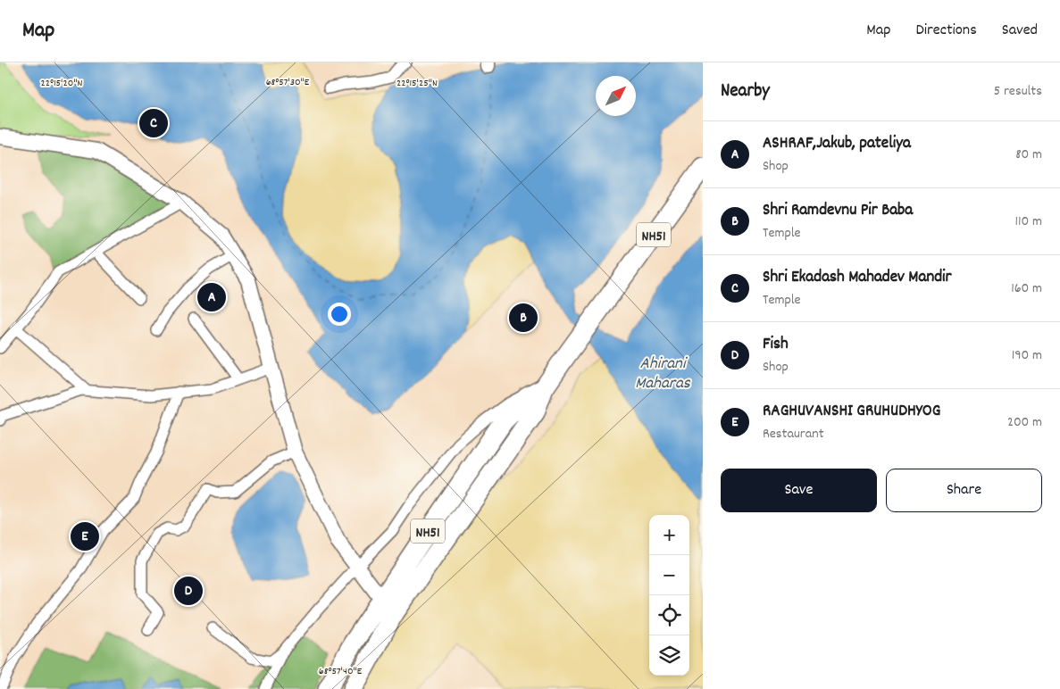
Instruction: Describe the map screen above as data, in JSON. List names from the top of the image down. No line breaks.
{"streets":{"highway":["NH51"]},"water":["Ahirani Maharas"],"north":"top right","page":{"header":"Map","nav":["Map","Directions","Saved"],"heading":["Nearby","5 results"],"pins":["C","A","B","E","D"],"list":[{"mark":"A","name":"ASHRAF,Jakub, pateliya","note":"Shop","value":"80 m"},{"mark":"B","name":"Shri Ramdevnu Pir Baba","note":"Temple","value":"110 m"},{"mark":"C","name":"Shri Ekadash Mahadev Mandir","note":"Temple","value":"160 m"},{"mark":"D","name":"Fish","note":"Shop","value":"190 m"},{"mark":"E","name":"RAGHUVANSHI GRUHUDHYOG","note":"Restaurant","value":"200 m"}],"buttons":["Save","Share"],"map_buttons":["+","−"]},"coordinates":["68°57'30\"E","22°15'20\"N","22°15'25\"N","68°57'40\"E"]}
